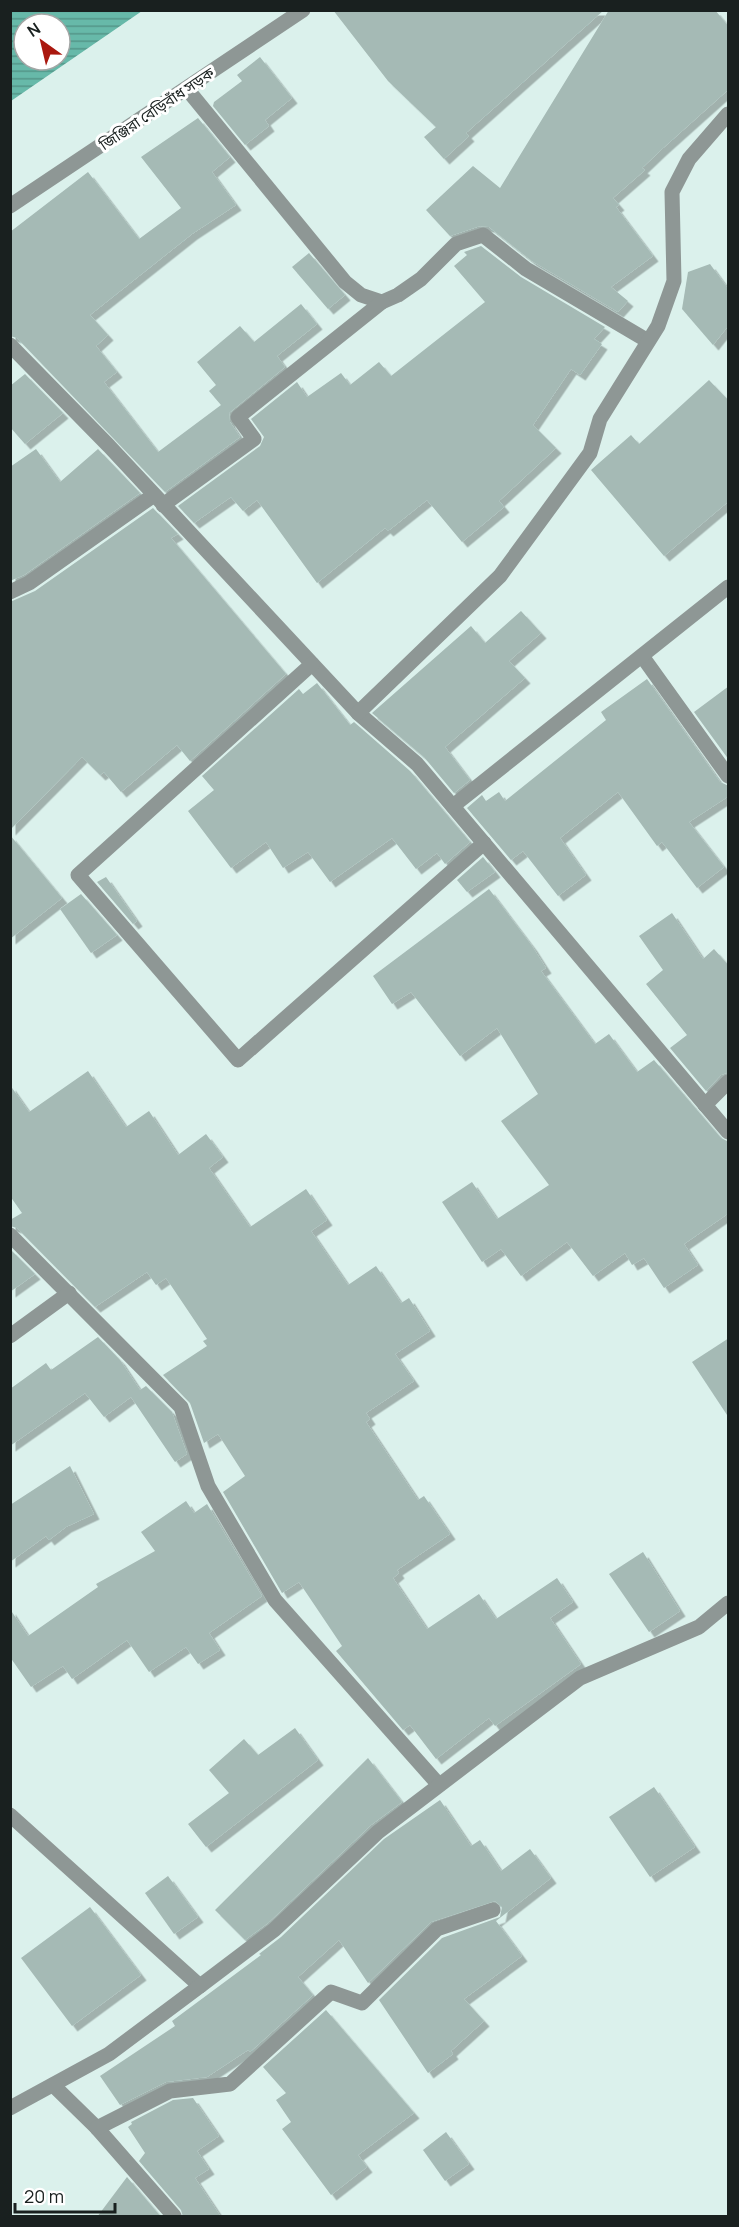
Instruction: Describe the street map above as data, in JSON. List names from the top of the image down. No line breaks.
{"streets":{"street":["জিঞ্জিরা বেড়িবাঁধ সড়ক"]},"scale_bar":"20 m","north":"top left"}
